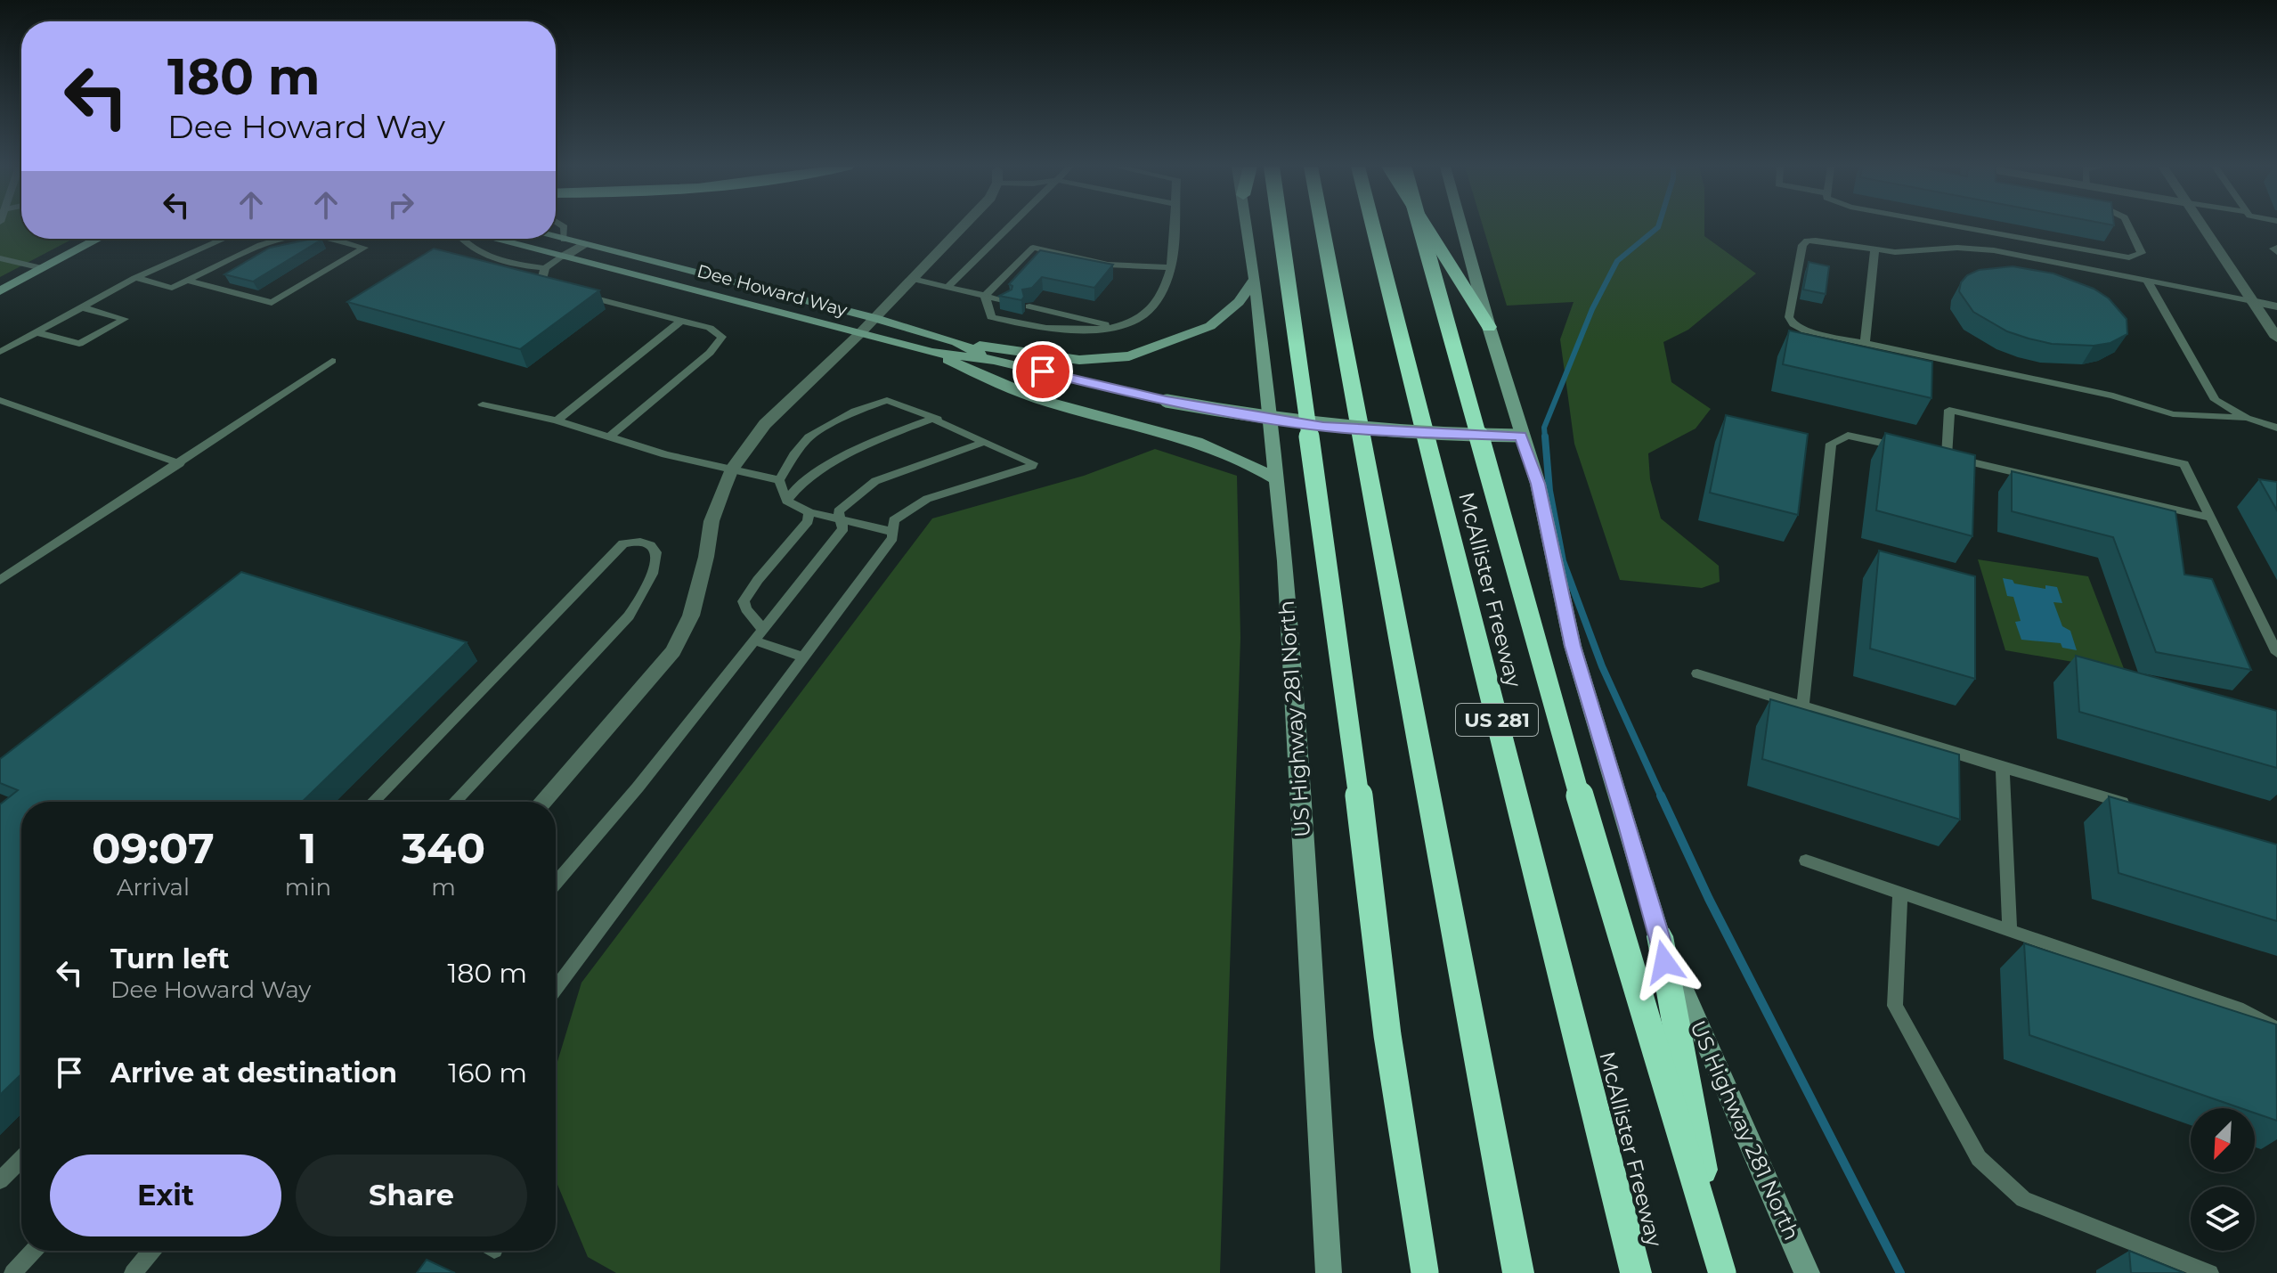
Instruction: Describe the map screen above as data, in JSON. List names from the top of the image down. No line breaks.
{"streets":{"highway":["McAllister Freeway","US 281"],"main road":["Dee Howard Way","US Highway 281 North"]},"crossings":[["Dee Howard Way","US Highway 281 North"]],"north":"bottom left","page":{"turn":["180 m","Dee Howard Way"],"eta":["09:07","Arrival","1","min","340","m"],"list":[{"name":"Turn left","note":"Dee Howard Way","value":"180 m"},{"name":"Arrive at destination","value":"160 m"}],"buttons":["Exit","Share"]}}
